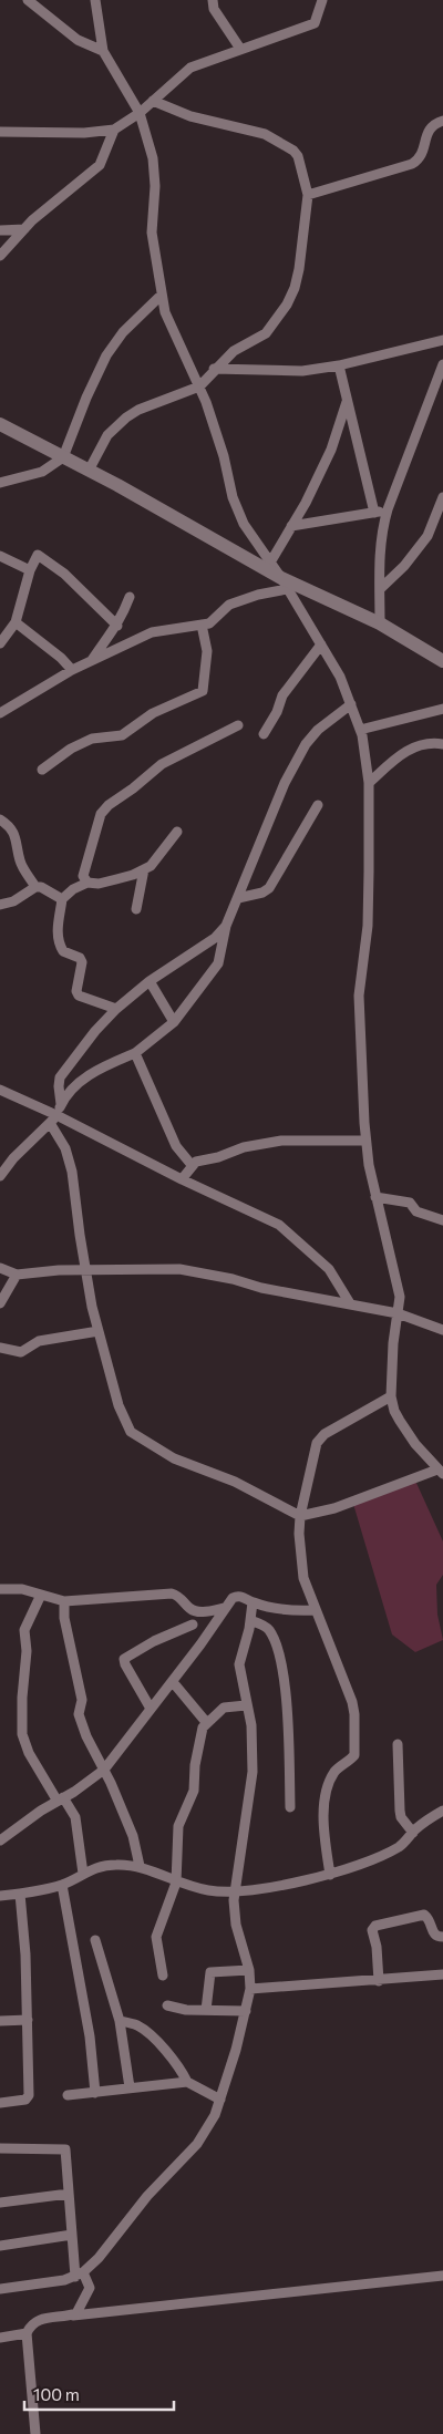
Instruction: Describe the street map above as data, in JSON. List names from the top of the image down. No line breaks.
{"scale_bar":"100 m"}
